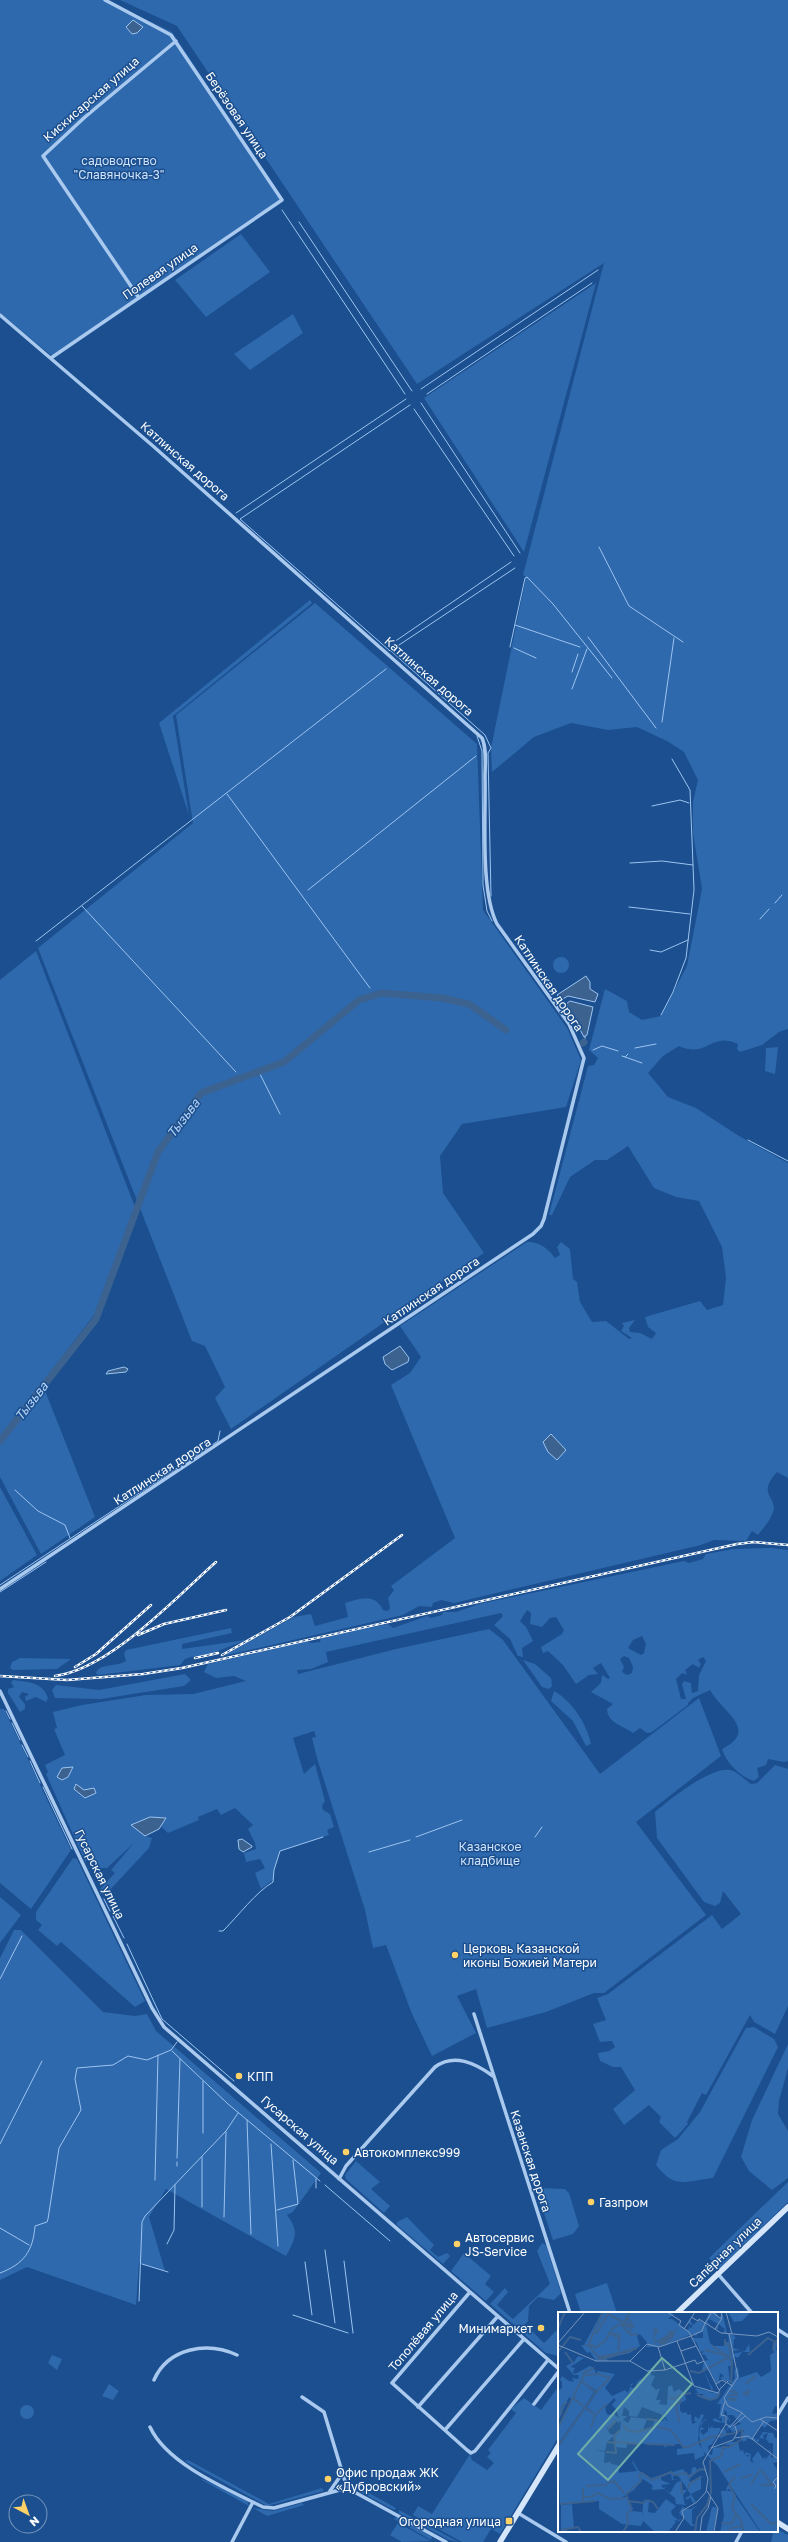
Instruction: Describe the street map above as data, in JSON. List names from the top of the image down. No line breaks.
{"streets":{"street":["Кискисарская улица","Берёзовая улица","Полевая улица","Катлинская дорога","Гусарская улица","Казанская дорога","Сапёрная улица","Тополёвая улица"]},"crossings":[["Кискисарская улица","Берёзовая улица"],["Кискисарская улица","Полевая улица"],["Берёзовая улица","Полевая улица"],["Полевая улица","Катлинская дорога"],["Гусарская улица","Тополёвая улица"]],"water":["Тызьва"],"parks":["садоводство \"Славяночка-3\"","Казанское кладбище"],"places":{"other":["Церковь Казанской иконы Божией Матери","КПП","Автокомплекс999","Газпром","Автосервис JS-Service","Минимаркет","Офис продаж ЖК «Дубровский»"],"transit":["Огородная улица"]},"north":"bottom right"}
